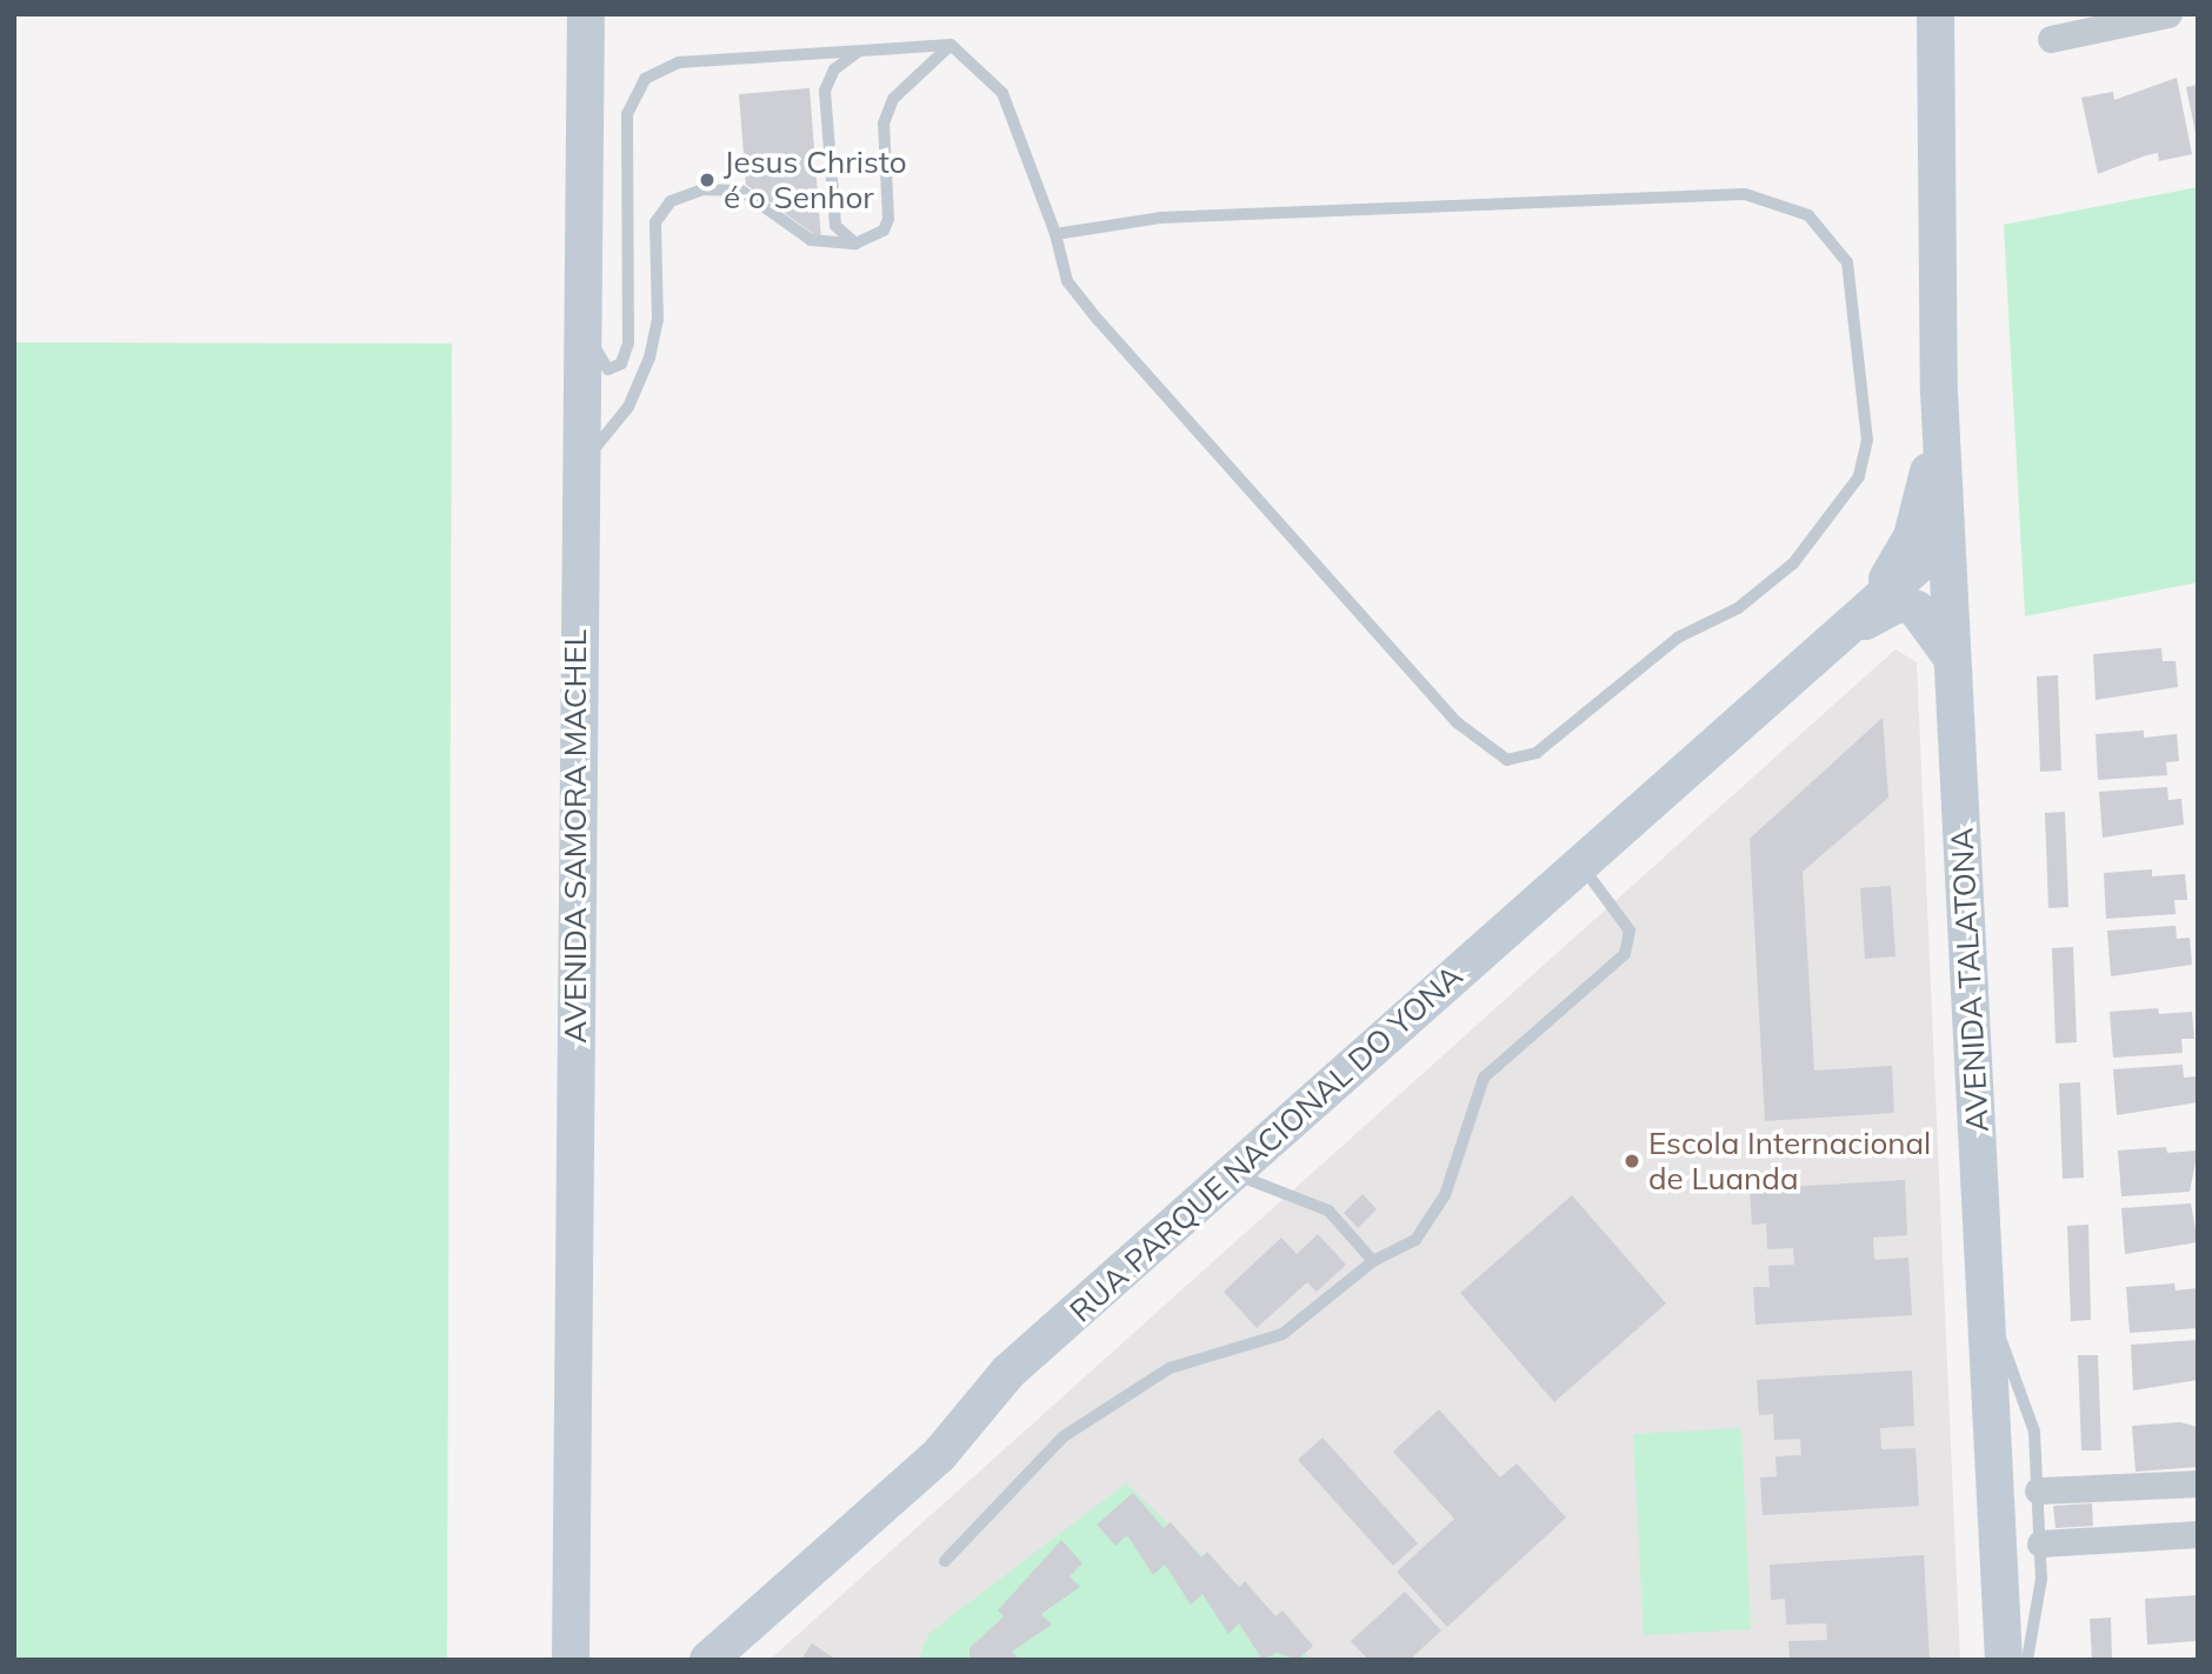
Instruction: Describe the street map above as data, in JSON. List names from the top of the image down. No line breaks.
{"streets":{"main road":["AVENIDA SAMORA MACHEL","AVENIDA TALATONA","RUA PARQUE NACIONAL DO YONA"]},"places":["Jesus Christo é o Senhor","Escola Internacional de Luanda"]}
